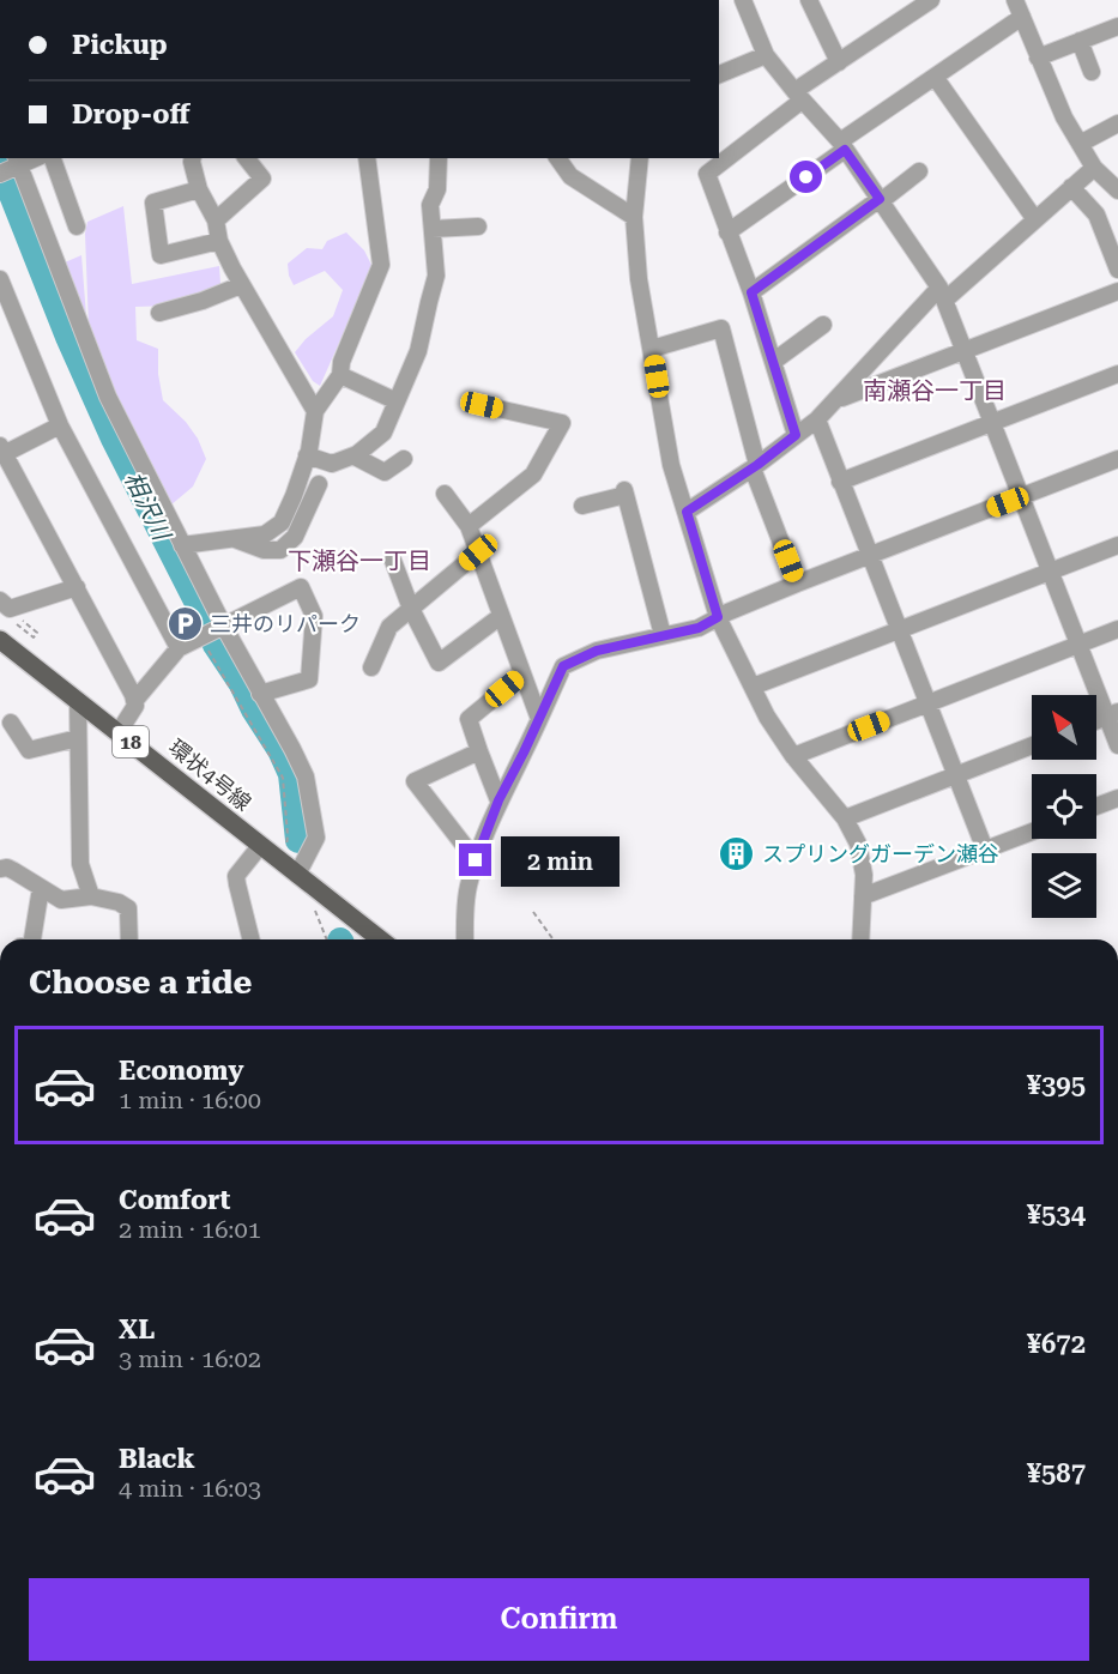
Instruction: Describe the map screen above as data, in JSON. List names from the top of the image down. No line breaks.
{"streets":{"main road":["18","環状4号線"]},"districts":["南瀬谷一丁目","下瀬谷一丁目"],"water":["相沢川"],"places":{"parking":["三井のリパーク"],"building":["スプリングガーデン瀬谷"]},"north":"top left","page":{"banner":["Pickup","Drop-off"],"bubble":"2 min","heading":"Choose a ride","list":[{"name":"Economy","note":"1 min · 16:00","value":"¥395"},{"name":"Comfort","note":"2 min · 16:01","value":"¥534"},{"name":"XL","note":"3 min · 16:02","value":"¥672"},{"name":"Black","note":"4 min · 16:03","value":"¥587"}],"buttons":"Confirm"}}
